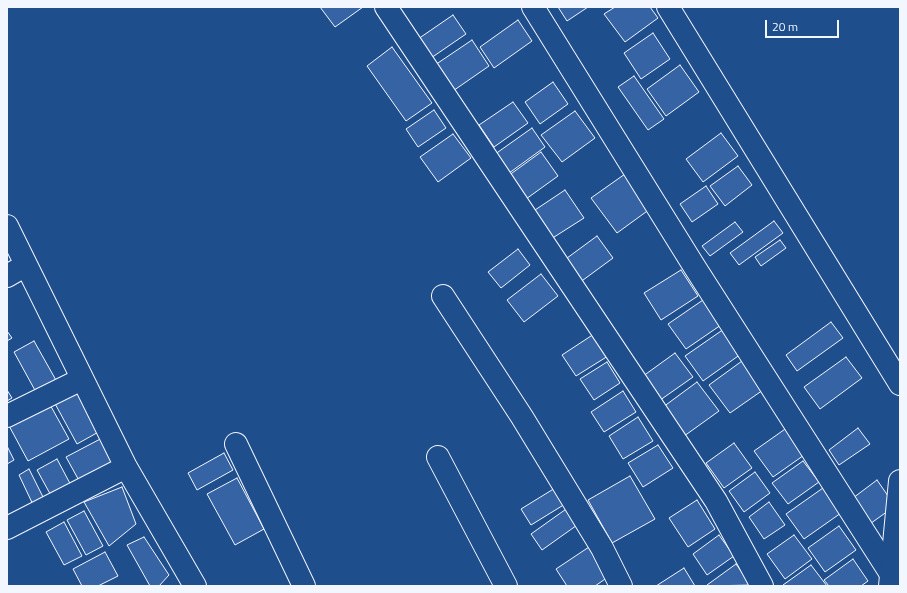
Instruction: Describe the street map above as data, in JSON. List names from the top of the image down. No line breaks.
{"scale_bar":"20 m"}
